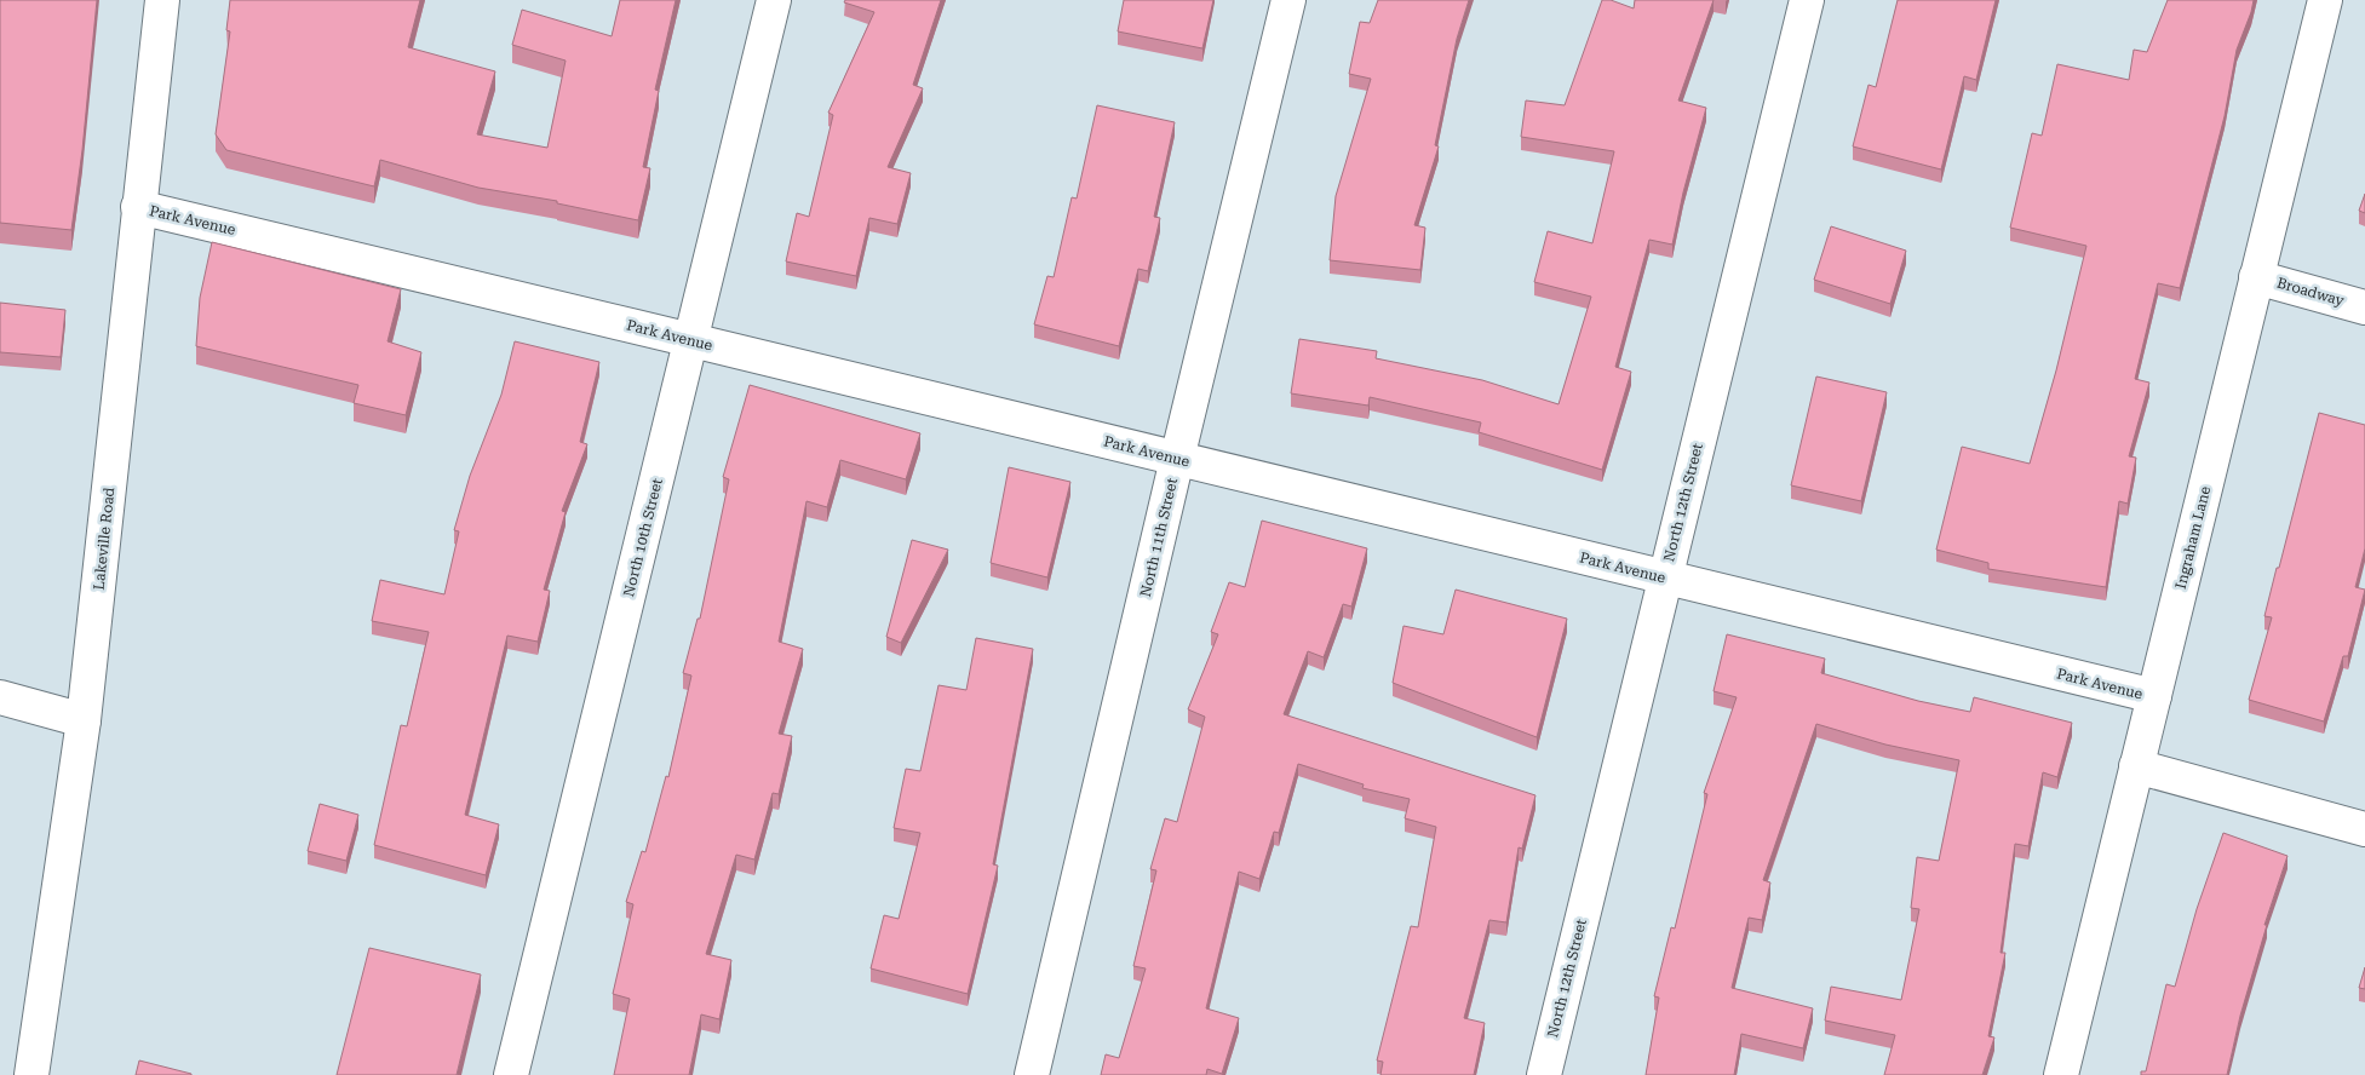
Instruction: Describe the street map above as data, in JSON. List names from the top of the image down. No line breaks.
{"streets":{"street":["Park Avenue","Broadway","North 12th Street","North 10th Street","North 11th Street","Ingraham Lane","Lakeville Road"]},"crossings":[["Park Avenue","North 12th Street"],["Park Avenue","North 10th Street"],["Park Avenue","North 11th Street"],["Park Avenue","Ingraham Lane"],["Park Avenue","Lakeville Road"],["Broadway","Ingraham Lane"]]}
